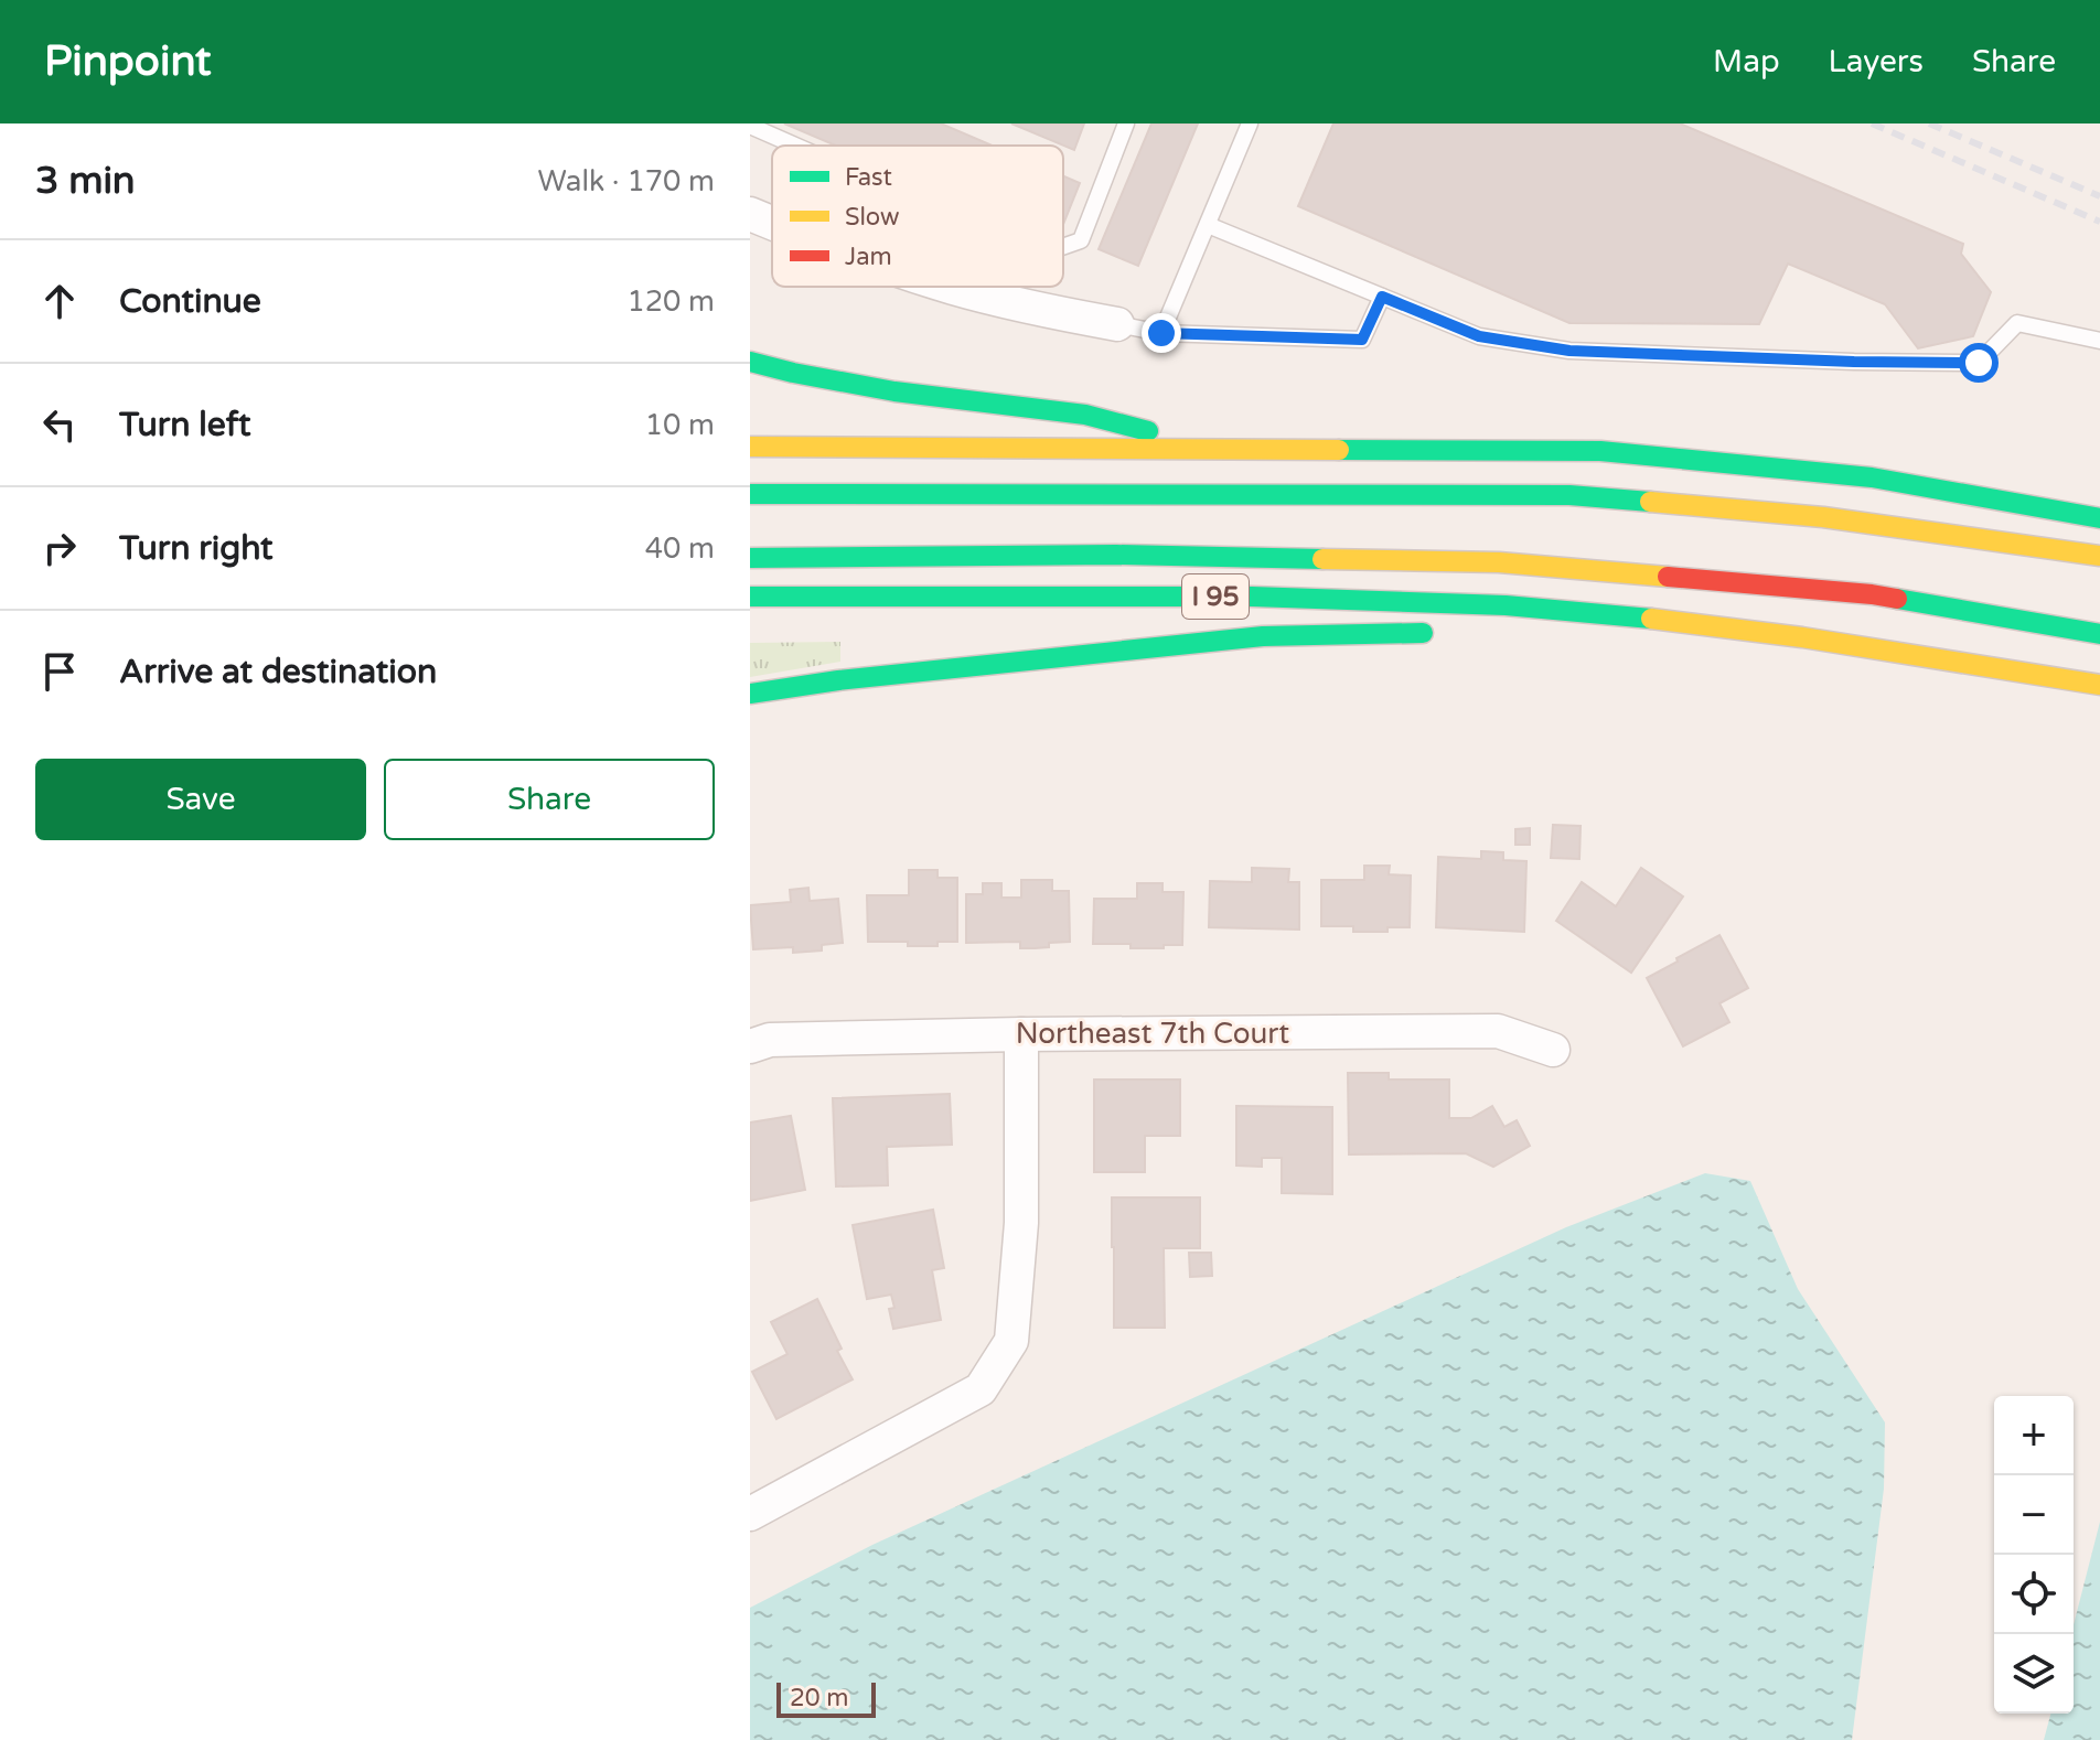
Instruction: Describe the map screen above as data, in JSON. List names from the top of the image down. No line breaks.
{"streets":{"highway":["I 95"],"street":["Northeast 7th Court"]},"legend":["Fast","Slow","Jam"],"scale_bar":"20 m","page":{"header":"Pinpoint","nav":["Map","Layers","Share"],"heading":["3 min","Walk · 170 m"],"list":[["Continue","120 m"],["Turn left","10 m"],["Turn right","40 m"],"Arrive at destination"],"buttons":["Save","Share"],"map_buttons":["+","−"],"scale":"20 m"}}
